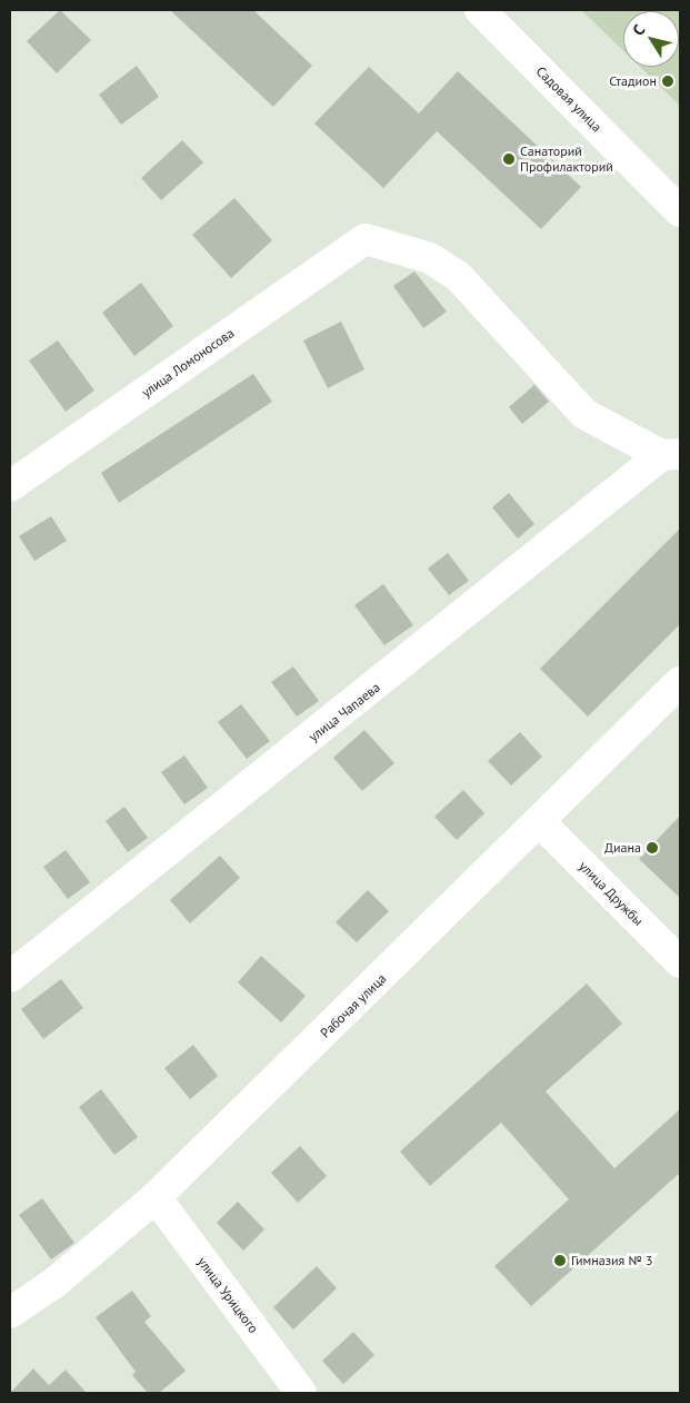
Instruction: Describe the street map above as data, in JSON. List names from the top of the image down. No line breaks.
{"streets":{"street":["Садовая улица","улица Ломоносова","улица Чапаева","улица Дружбы","Рабочая улица","улица Урицкого"]},"crossings":[["улица Ломоносова","улица Чапаева"],["улица Дружбы","Рабочая улица"],["Рабочая улица","улица Урицкого"]],"places":["Стадион","Санаторий Профилакторий","Диана","Гимназия № 3"],"north":"top left"}
